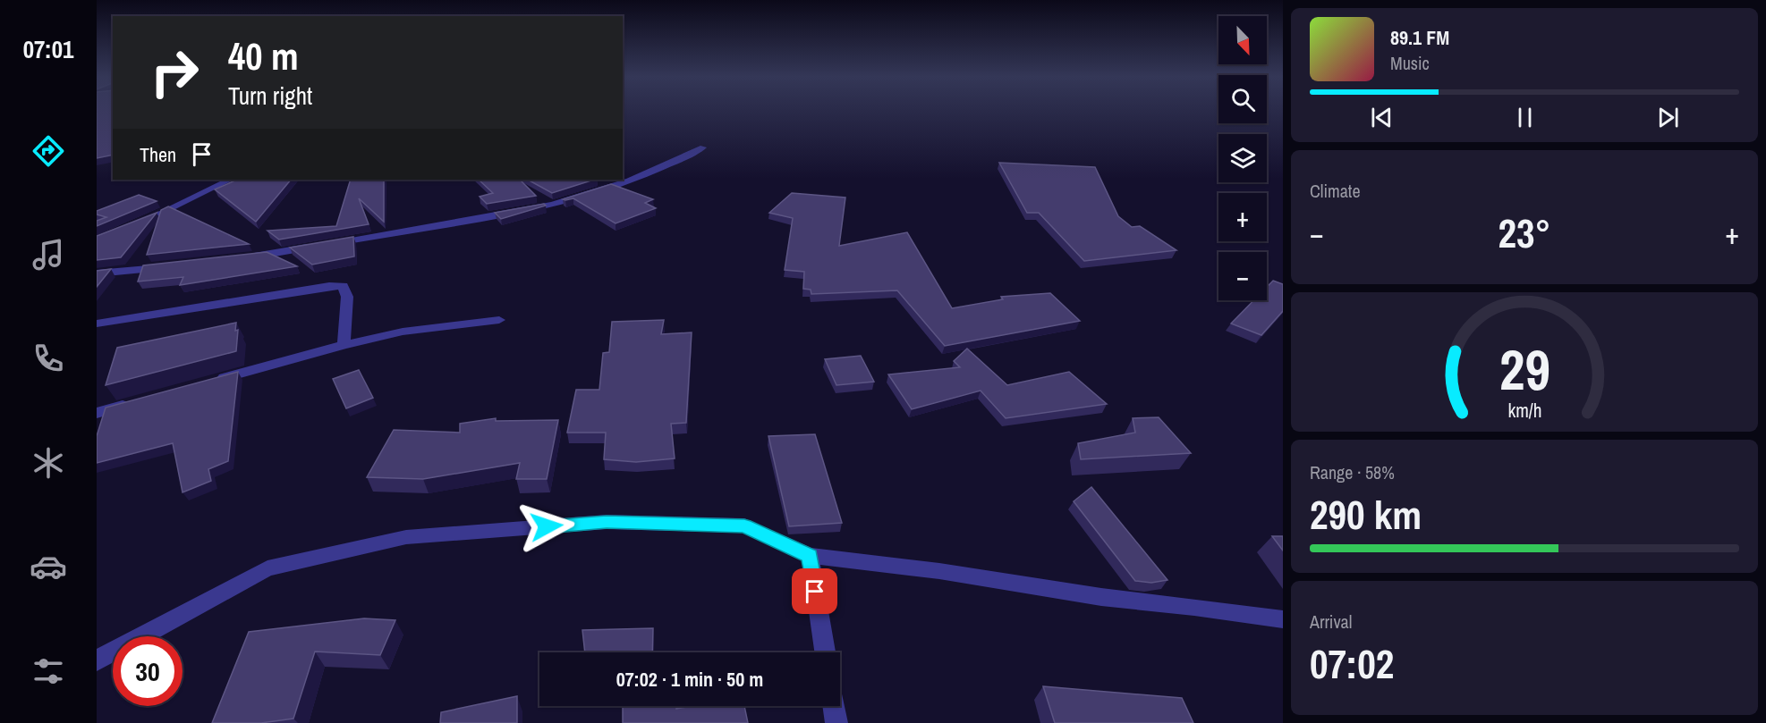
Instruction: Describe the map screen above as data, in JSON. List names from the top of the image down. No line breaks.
{"north":"bottom right","page":{"tabs":"07:01","map_buttons":["+","−"],"turn":["40 m","Turn right"],"song":["89.1 FM","Music"],"then":"Then","tile":["Climate",["Range · 58%","290 km"],["Arrival","07:02"]],"heat":["−","23°","+"],"limit":"30","trip":"07:02 · 1 min · 50 m","gauge":["29","km/h"]}}
